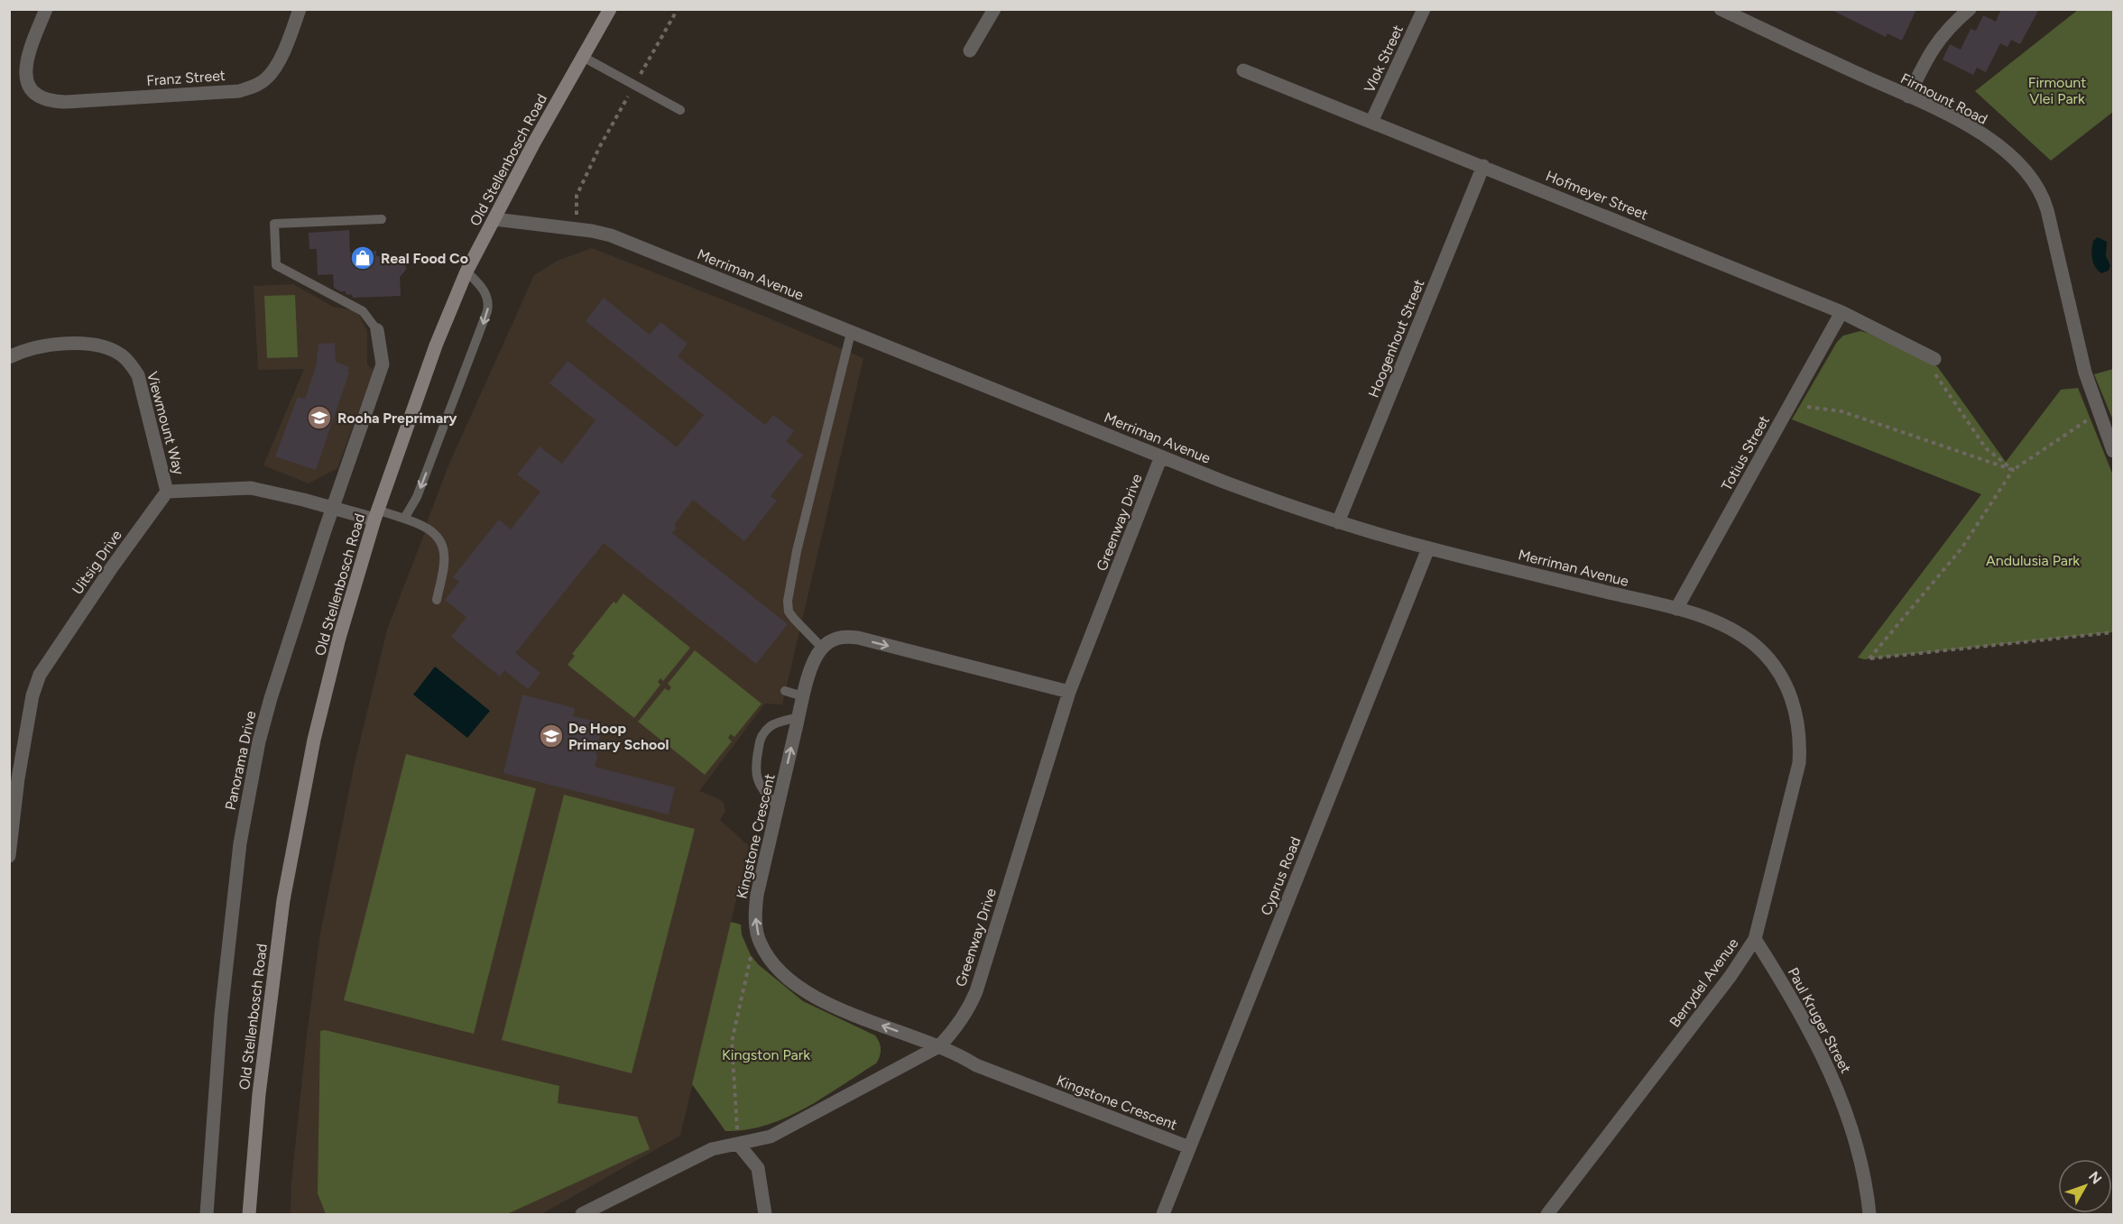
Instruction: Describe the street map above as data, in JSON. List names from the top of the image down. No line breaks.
{"streets":{"street":["Vlok Street","Franz Street","Firmount Road","Old Stellenbosch Road","Hofmeyer Street","Merriman Avenue","Hoogenhout Street","Viewmount Way","Totius Street","Greenway Drive","Uitsig Drive","Panorama Drive","Kingstone Crescent","Cyprus Road","Berrydel Avenue","Paul Kruger Street"]},"crossings":[["Vlok Street","Hofmeyer Street"],["Old Stellenbosch Road","Merriman Avenue"],["Hofmeyer Street","Hoogenhout Street"],["Hofmeyer Street","Totius Street"],["Merriman Avenue","Hoogenhout Street"],["Merriman Avenue","Totius Street"],["Merriman Avenue","Greenway Drive"],["Merriman Avenue","Cyprus Road"],["Merriman Avenue","Berrydel Avenue"],["Viewmount Way","Uitsig Drive"],["Greenway Drive","Kingstone Crescent"],["Kingstone Crescent","Cyprus Road"],["Berrydel Avenue","Paul Kruger Street"]],"one_way":["Kingstone Crescent"],"parks":["Firmount Vlei Park","Andulusia Park","Kingston Park"],"places":{"shop":["Real Food Co"],"school or university":["Rooha Preprimary","De Hoop Primary School"]},"north":"top right"}
